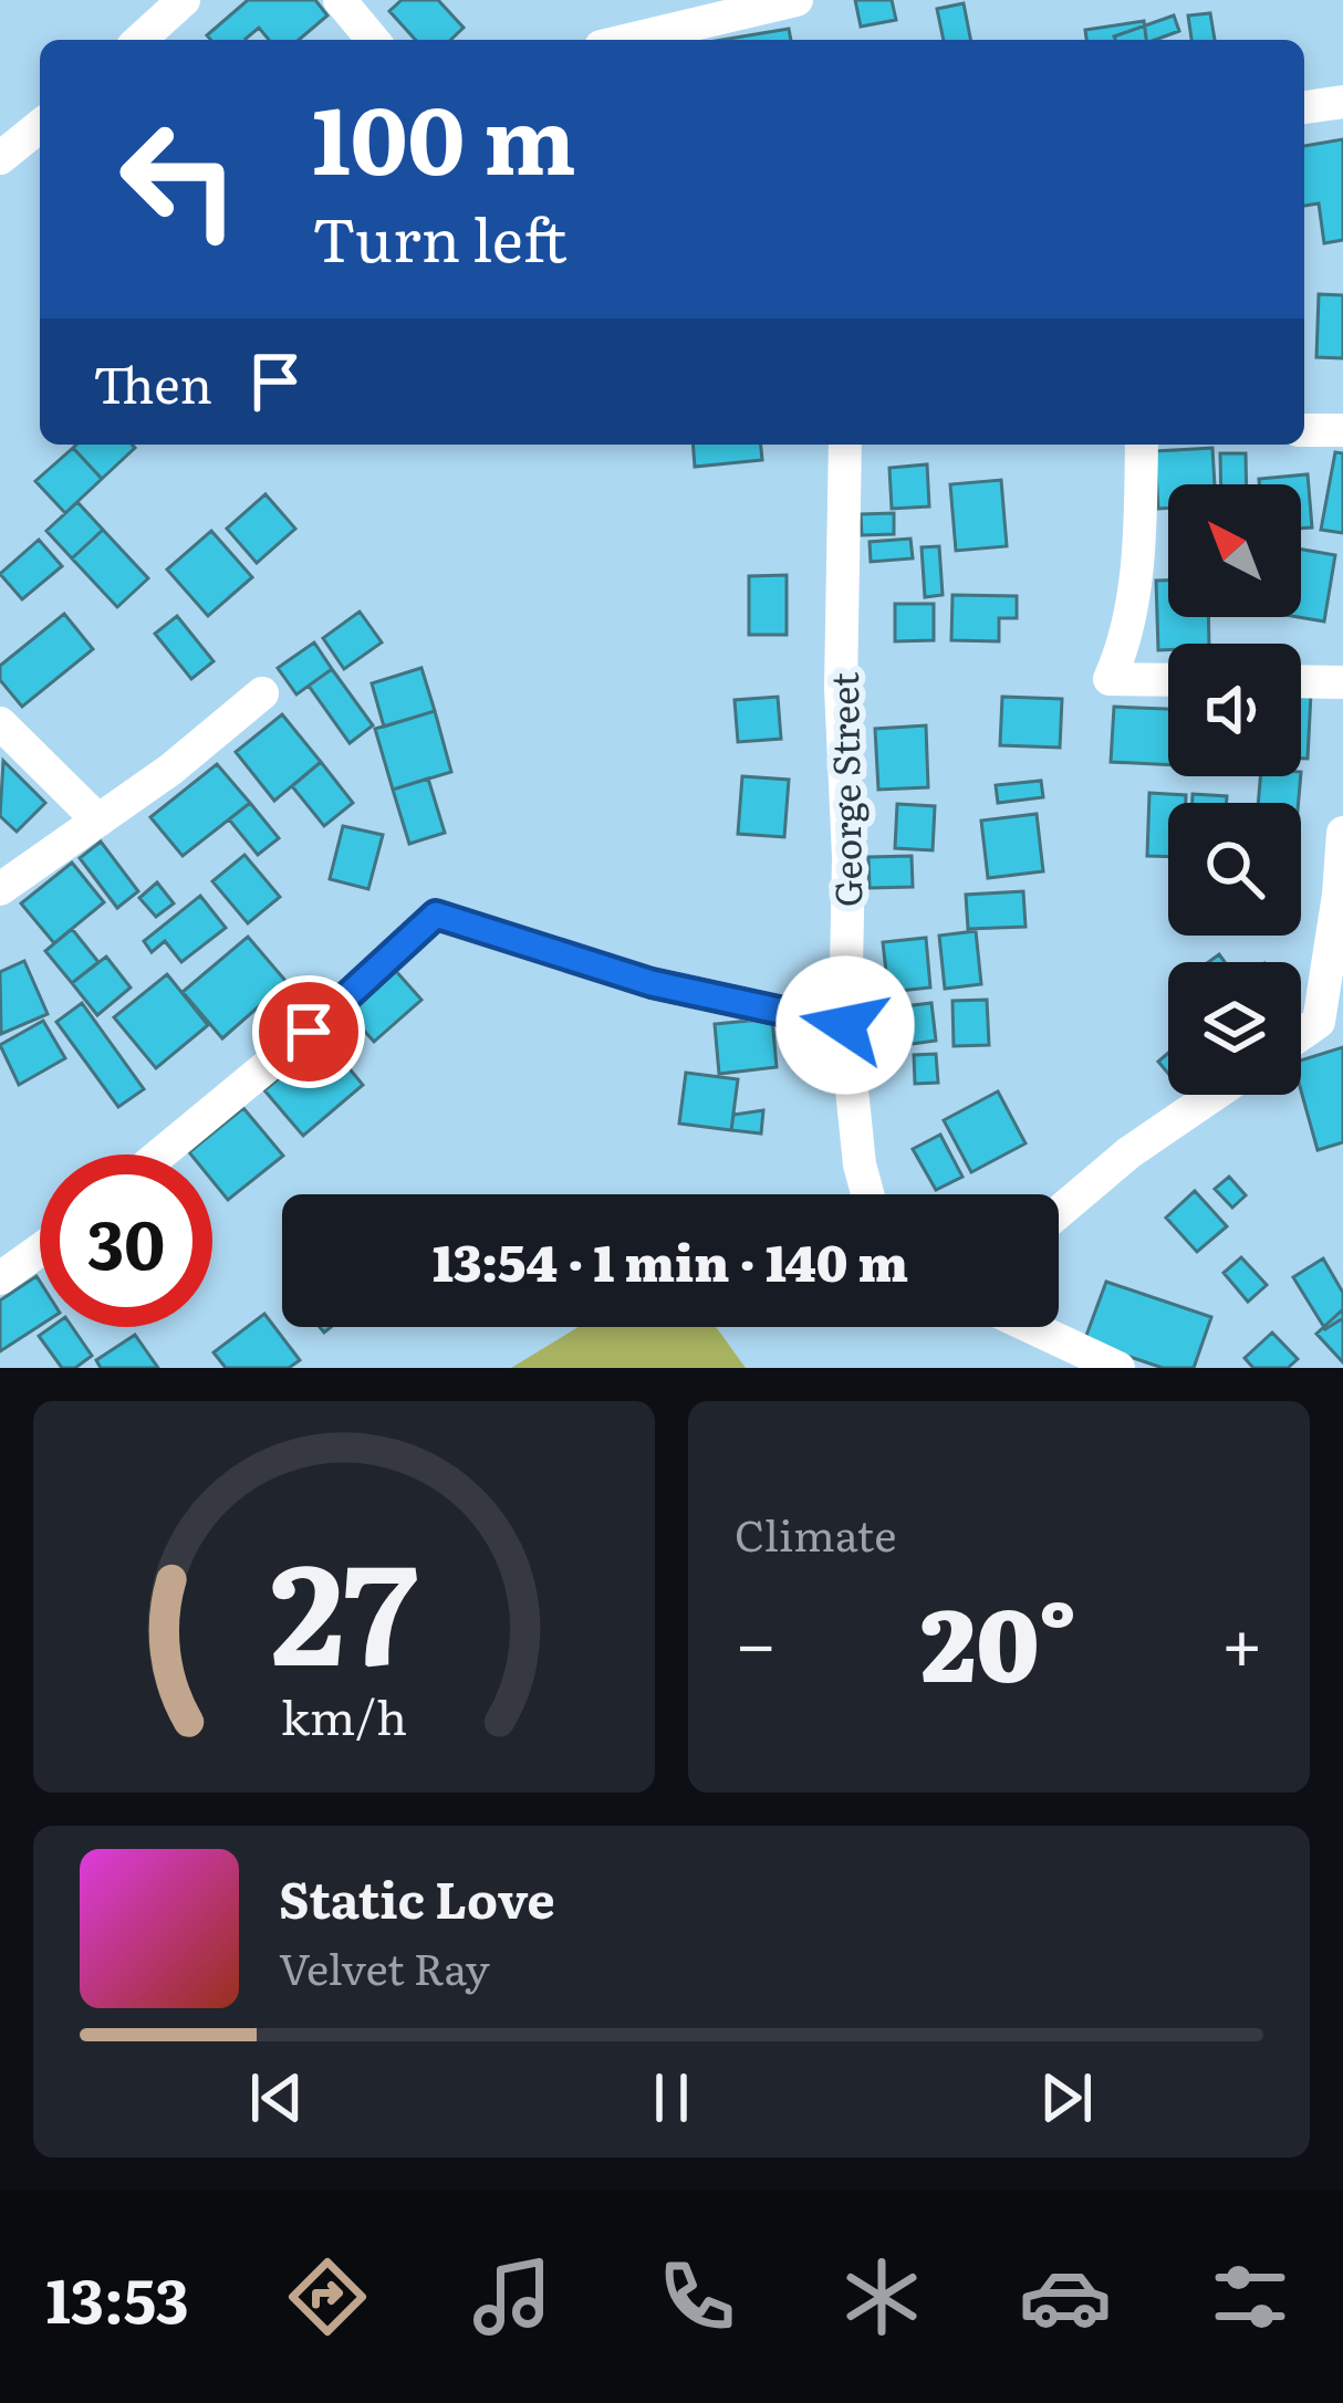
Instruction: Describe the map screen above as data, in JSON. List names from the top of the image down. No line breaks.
{"streets":{"street":["George Street"]},"north":"top left","page":{"turn":["100 m","Turn left"],"then":"Then","limit":"30","trip":"13:54 · 1 min · 140 m","tile":"Climate","heat":["−","20°","+"],"song":["Static Love","Velvet Ray"],"tabs":"13:53","gauge":["27","km/h"]}}
